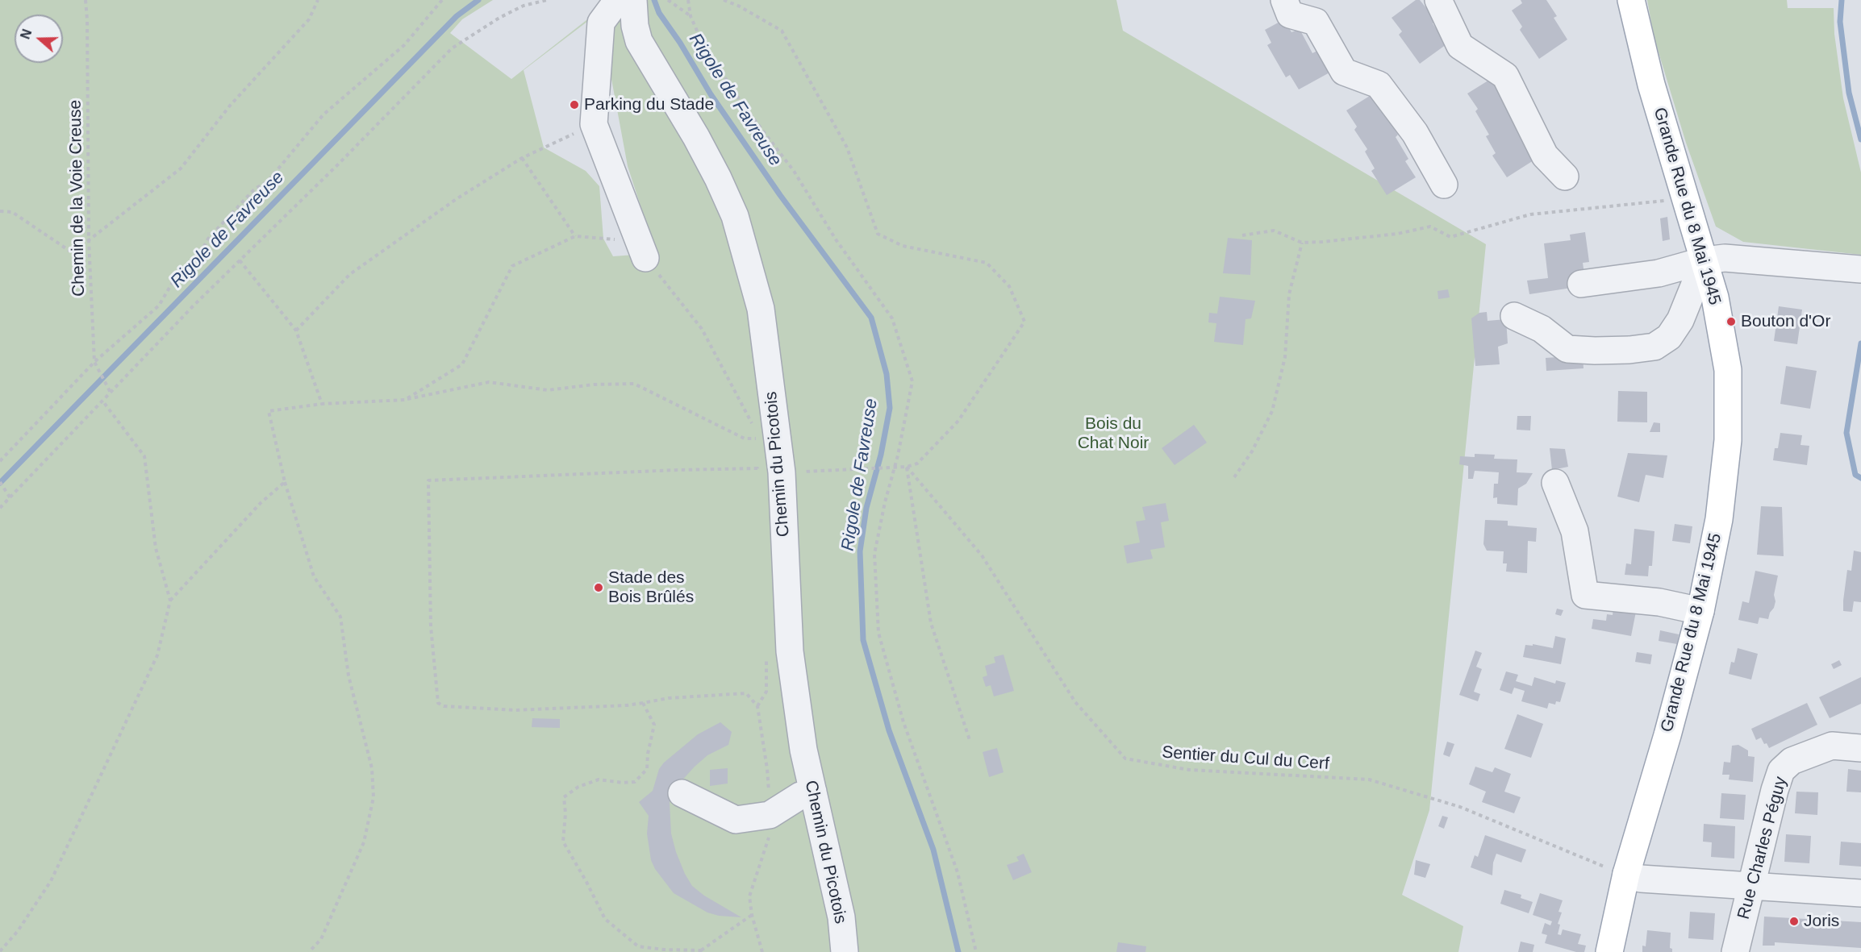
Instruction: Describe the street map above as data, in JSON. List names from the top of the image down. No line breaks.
{"streets":{"main road":["Grande Rue du 8 Mai 1945"],"street":["Chemin du Picotois","Rue Charles Péguy"],"path":["Chemin de la Voie Creuse","Sentier du Cul du Cerf"]},"crossings":[["Grande Rue du 8 Mai 1945","Sentier du Cul du Cerf"]],"water":["Rigole de Favreuse"],"parks":["Bois du Chat Noir"],"places":["Parking du Stade","Bouton d'Or","Stade des Bois Brûlés","Joris"],"north":"left"}
